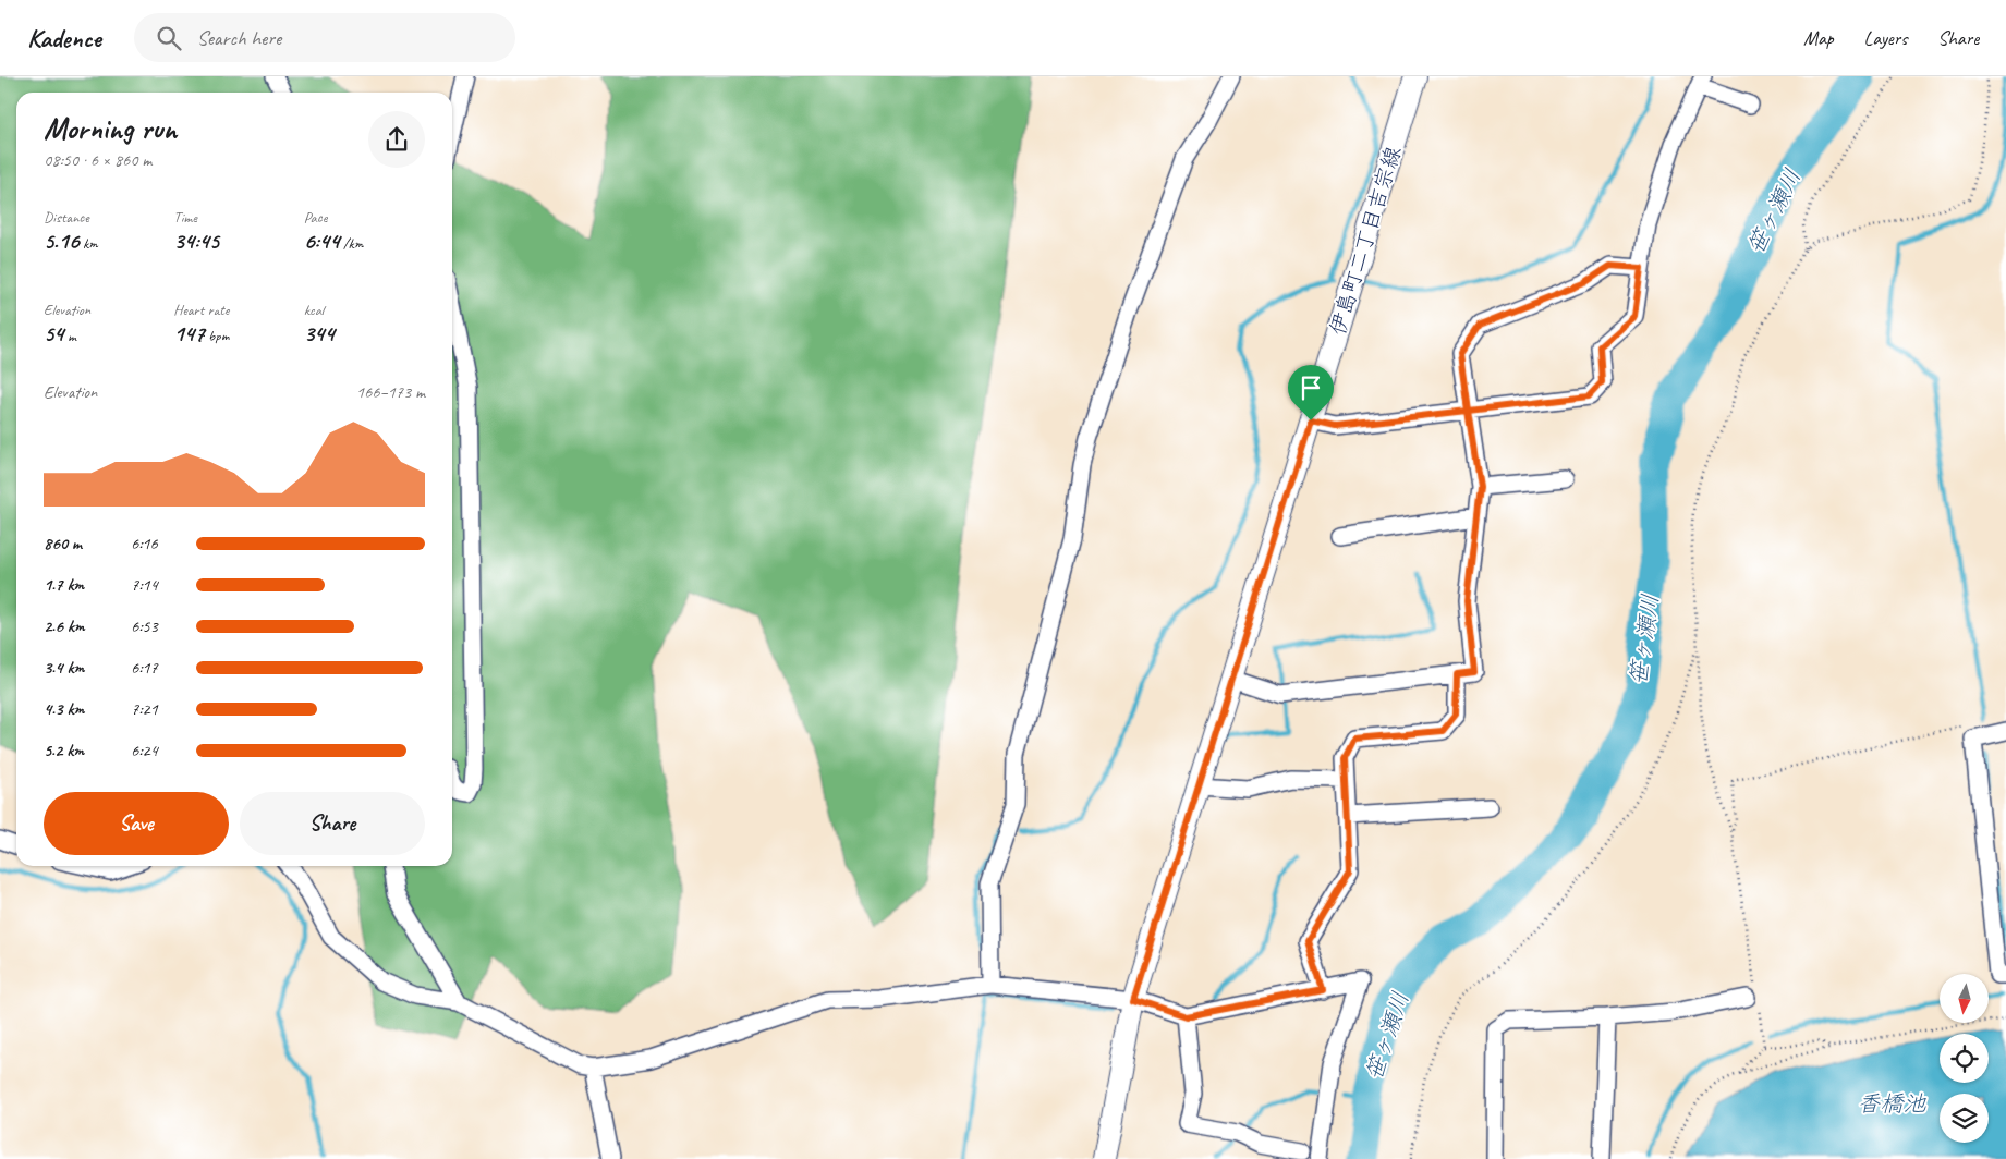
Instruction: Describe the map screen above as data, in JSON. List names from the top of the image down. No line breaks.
{"streets":{"street":["伊島町二丁目吉宗線"]},"water":["笹ヶ瀬川","香橋池"],"north":"bottom","page":{"header":"Kadence","search":"Search here","nav":["Map","Layers","Share"],"heading":["Morning run","08:50 · 6 × 860 m"],"stats":[["Distance","5.16 km"],["Time","34:45"],["Pace","6:44 /km"],["Elevation","54 m"],["Heart rate","147 bpm"],["kcal","344"]],"chart":["Elevation","166–173 m"],"list":[{"name":"860 m","note":"6:16"},{"name":"1.7 km","note":"7:14"},{"name":"2.6 km","note":"6:53"},{"name":"3.4 km","note":"6:17"},{"name":"4.3 km","note":"7:21"},{"name":"5.2 km","note":"6:24"}],"buttons":["Save","Share"]}}
